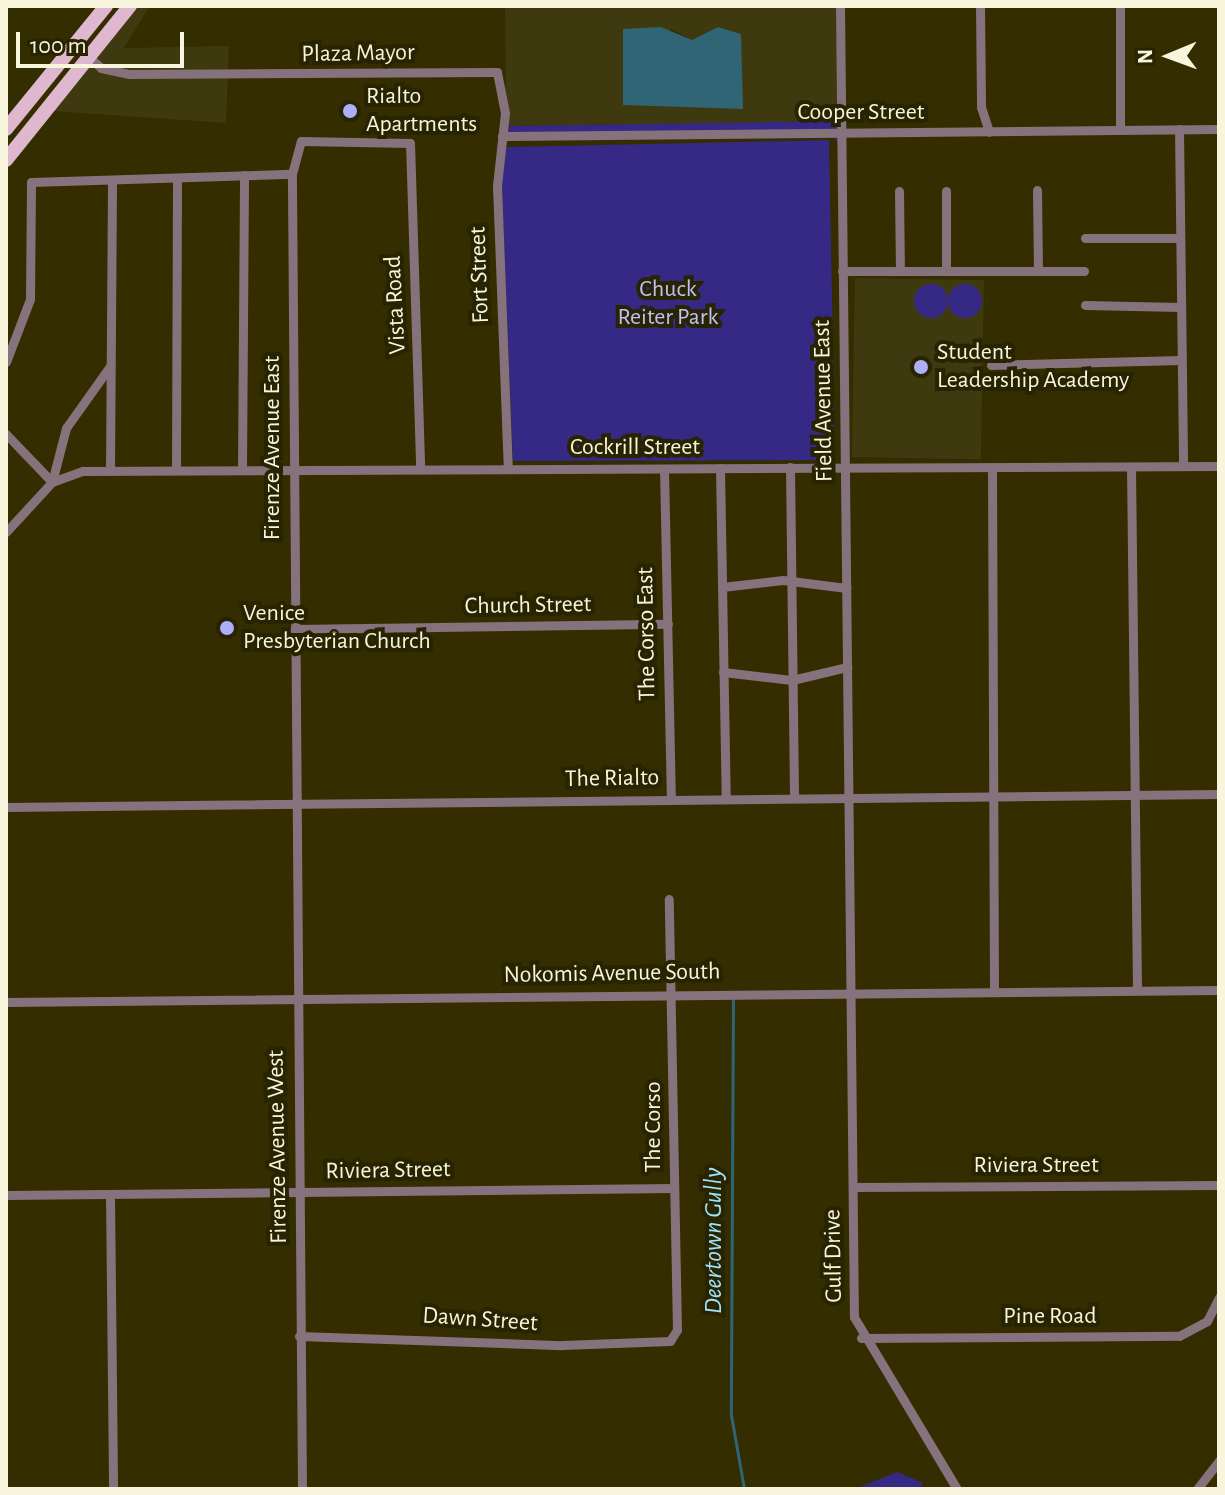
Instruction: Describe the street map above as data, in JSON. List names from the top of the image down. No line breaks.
{"streets":{"street":["Plaza Mayor","Cooper Street","Fort Street","Vista Road","Field Avenue East","Firenze Avenue East","Cockrill Street","Church Street","The Corso East","The Rialto","Nokomis Avenue South","The Corso","Firenze Avenue West","Riviera Street","Gulf Drive","Pine Road","Dawn Street"]},"crossings":[["Plaza Mayor","Fort Street"],["Cooper Street","Fort Street"],["Cooper Street","Field Avenue East"],["Fort Street","Cockrill Street"],["Vista Road","Firenze Avenue East"],["Vista Road","Cockrill Street"],["Field Avenue East","Cockrill Street"],["Field Avenue East","The Rialto"],["Field Avenue East","Gulf Drive"],["Firenze Avenue East","Cockrill Street"],["Firenze Avenue East","Church Street"],["Firenze Avenue East","The Rialto"],["Firenze Avenue East","Firenze Avenue West"],["Cockrill Street","The Corso East"],["Church Street","The Corso East"],["The Corso East","The Rialto"],["The Rialto","Firenze Avenue West"],["The Rialto","Gulf Drive"],["Nokomis Avenue South","The Corso"],["Nokomis Avenue South","Firenze Avenue West"],["Nokomis Avenue South","Gulf Drive"],["The Corso","Riviera Street"],["The Corso","Dawn Street"],["Firenze Avenue West","Riviera Street"],["Firenze Avenue West","Dawn Street"],["Riviera Street","Gulf Drive"],["Gulf Drive","Pine Road"]],"water":["Deertown Gully"],"parks":["Chuck Reiter Park"],"places":["Rialto Apartments","Student Leadership Academy","Venice Presbyterian Church"],"scale_bar":"100 m","north":"left"}
